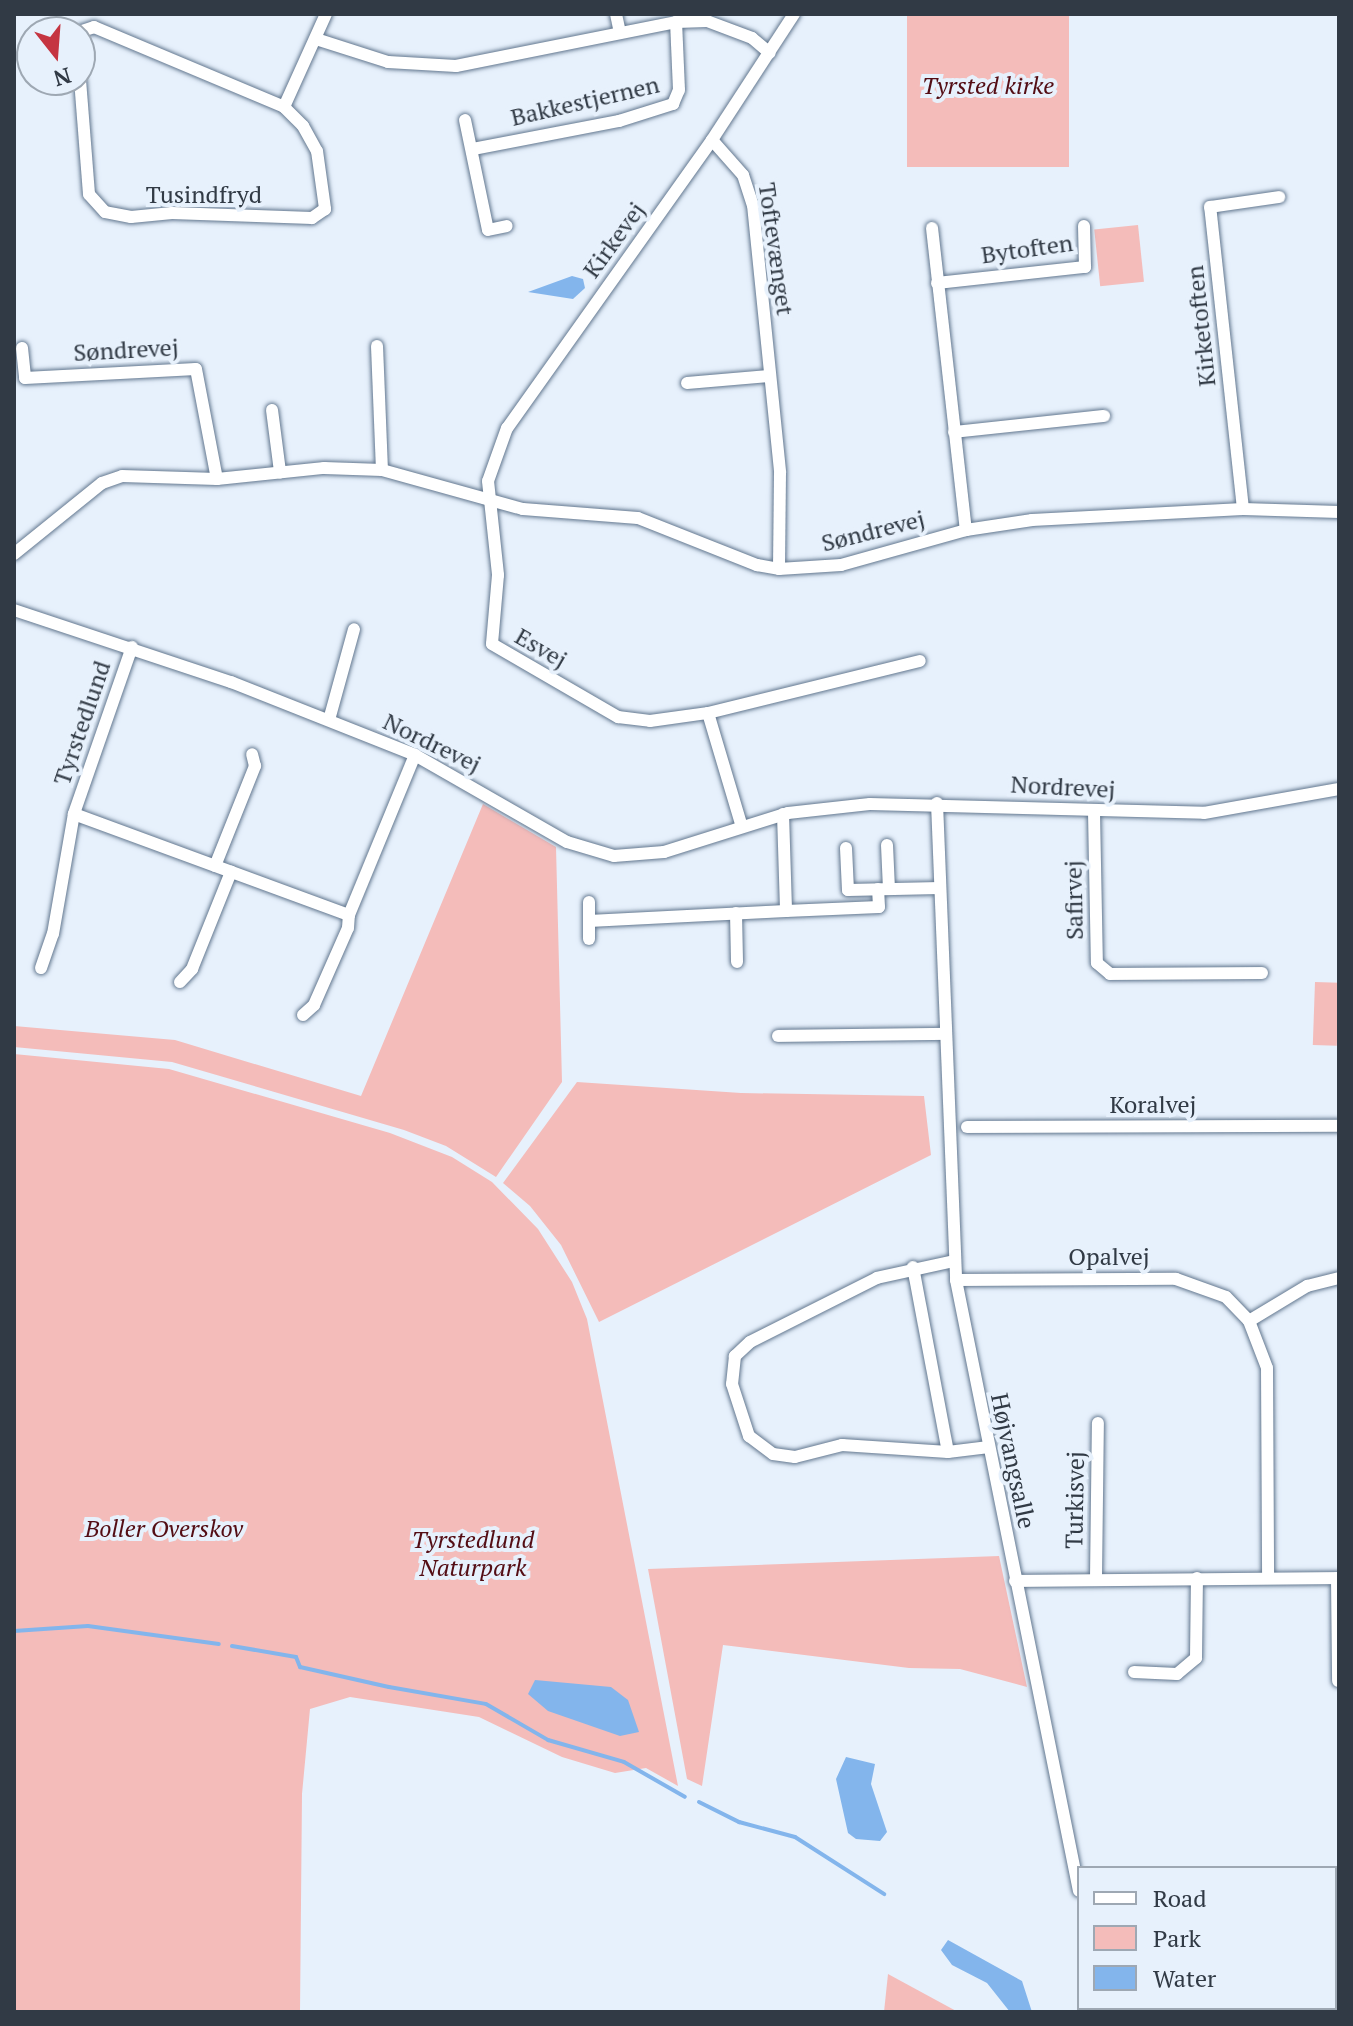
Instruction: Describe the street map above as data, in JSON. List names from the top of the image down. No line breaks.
{"streets":{"street":["Bakkestjernen","Tusindfryd","Kirkevej","Toftevænget","Bytoften","Kirketoften","Søndrevej","Esvej","Tyrstedlund","Nordrevej","Safirvej","Koralvej","Opalvej","Højvangsalle","Turkisvej"]},"crossings":[["Kirkevej","Toftevænget"],["Kirkevej","Søndrevej"],["Kirkevej","Esvej"],["Toftevænget","Søndrevej"],["Kirketoften","Søndrevej"],["Søndrevej","Esvej"],["Tyrstedlund","Nordrevej"],["Nordrevej","Safirvej"],["Nordrevej","Højvangsalle"],["Opalvej","Højvangsalle"],["Opalvej","Turkisvej"],["Højvangsalle","Turkisvej"]],"parks":["Tyrsted kirke","Boller Overskov","Tyrstedlund Naturpark"],"legend":["Road","Park","Water"],"north":"bottom"}
